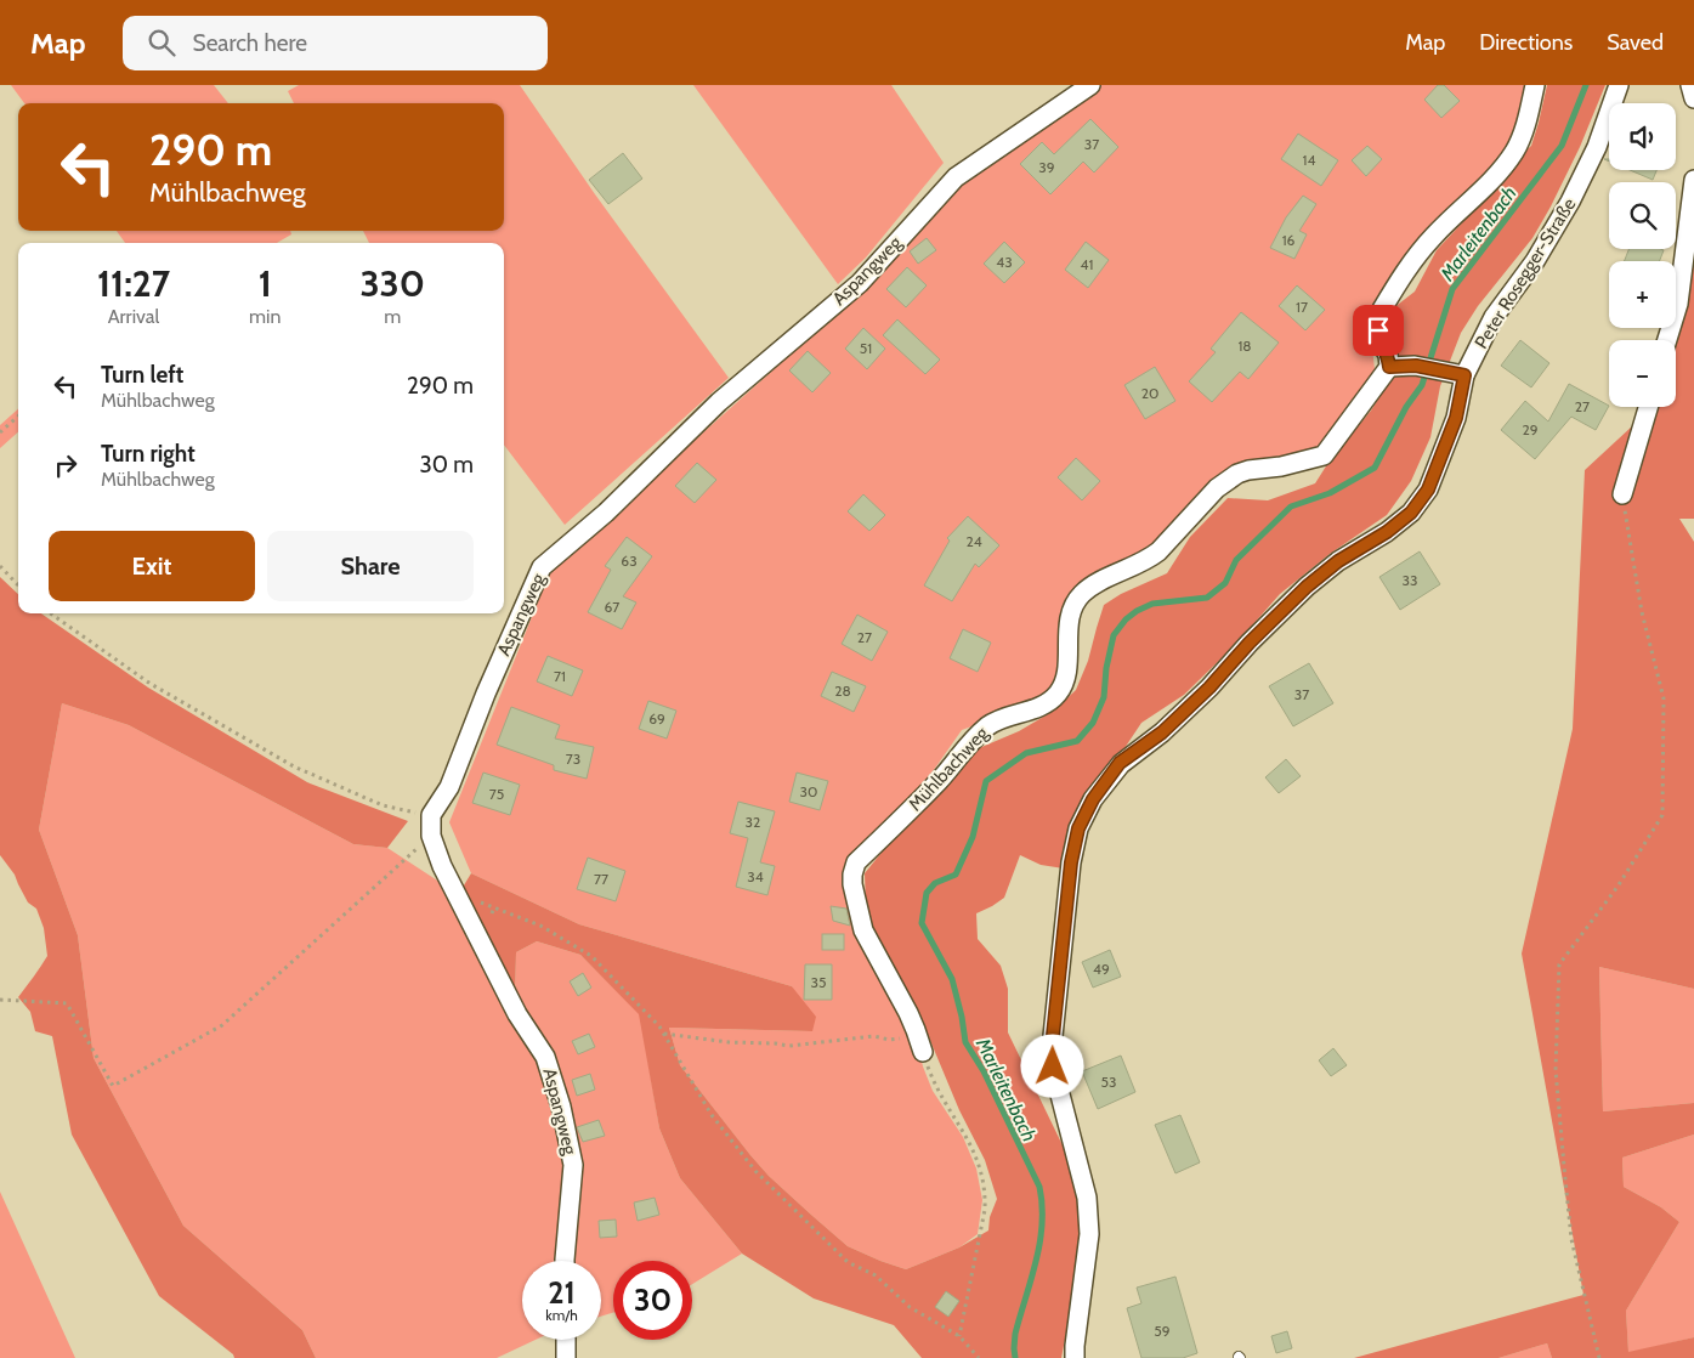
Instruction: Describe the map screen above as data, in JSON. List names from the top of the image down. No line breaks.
{"streets":{"street":["Aspangweg","Peter Rosegger-Straße","Mühlbachweg"]},"water":["Marleitenbach"],"house_numbers":["37","14","39","16","43","41","17","18","51","20","27","29","24","63","33","67","27","71","28","37","69","73","30","75","32","34","77","49","35","53","59"],"page":{"header":"Map","search":"Search here","nav":["Map","Directions","Saved"],"map_buttons":["+","−"],"turn":["290 m","Mühlbachweg"],"eta":["11:27","Arrival","1","min","330","m"],"list":[{"name":"Turn left","note":"Mühlbachweg","value":"290 m"},{"name":"Turn right","note":"Mühlbachweg","value":"30 m"}],"buttons":["Exit","Share"],"speed":"21 km/h","limit":"30"}}
